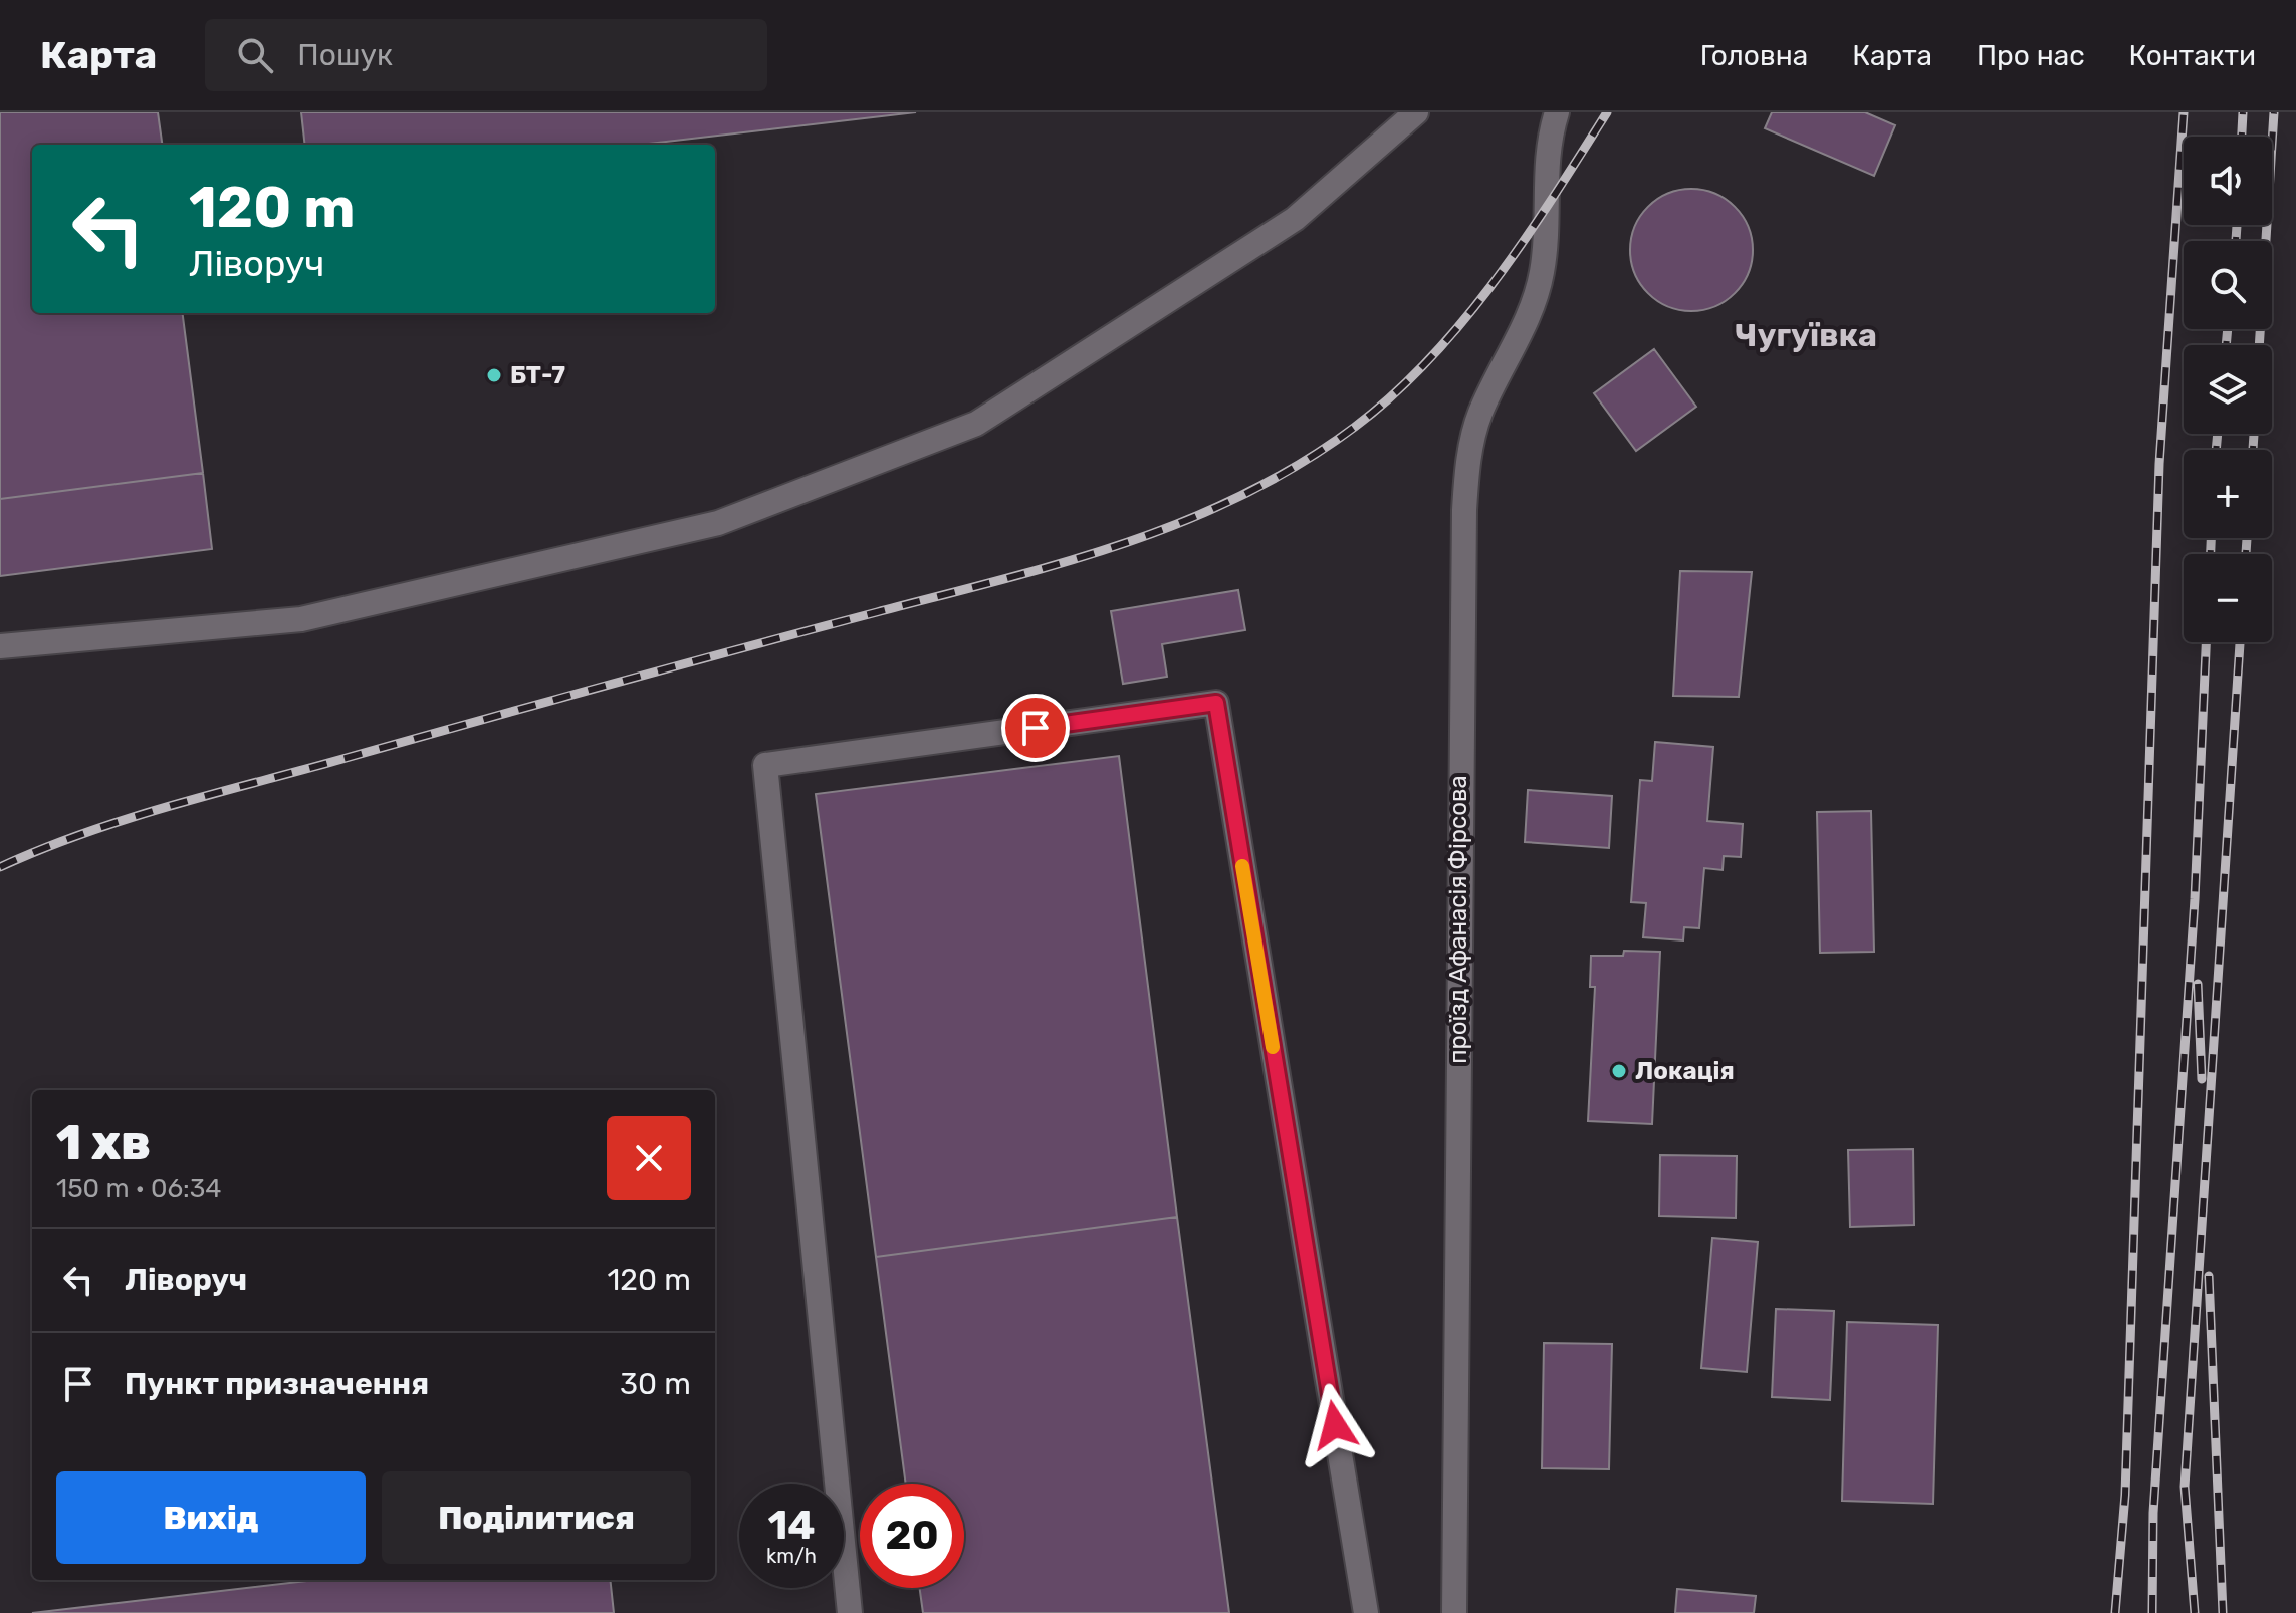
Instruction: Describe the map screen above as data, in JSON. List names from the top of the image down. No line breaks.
{"streets":{"street":["проїзд Афанасія Фірсова"]},"districts":["Чугуївка"],"places":["БТ-7","Локація"],"page":{"header":"Карта","search":"Пошук","nav":["Головна","Карта","Про нас","Контакти"],"map_buttons":["+","−"],"turn":["120 m","Ліворуч"],"heading":["1 хв","150 m · 06:34"],"list":[{"name":"Ліворуч","value":"120 m"},{"name":"Пункт призначення","value":"30 m"}],"buttons":["Вихід","Поділитися"],"speed":"14 km/h","limit":"20"}}
